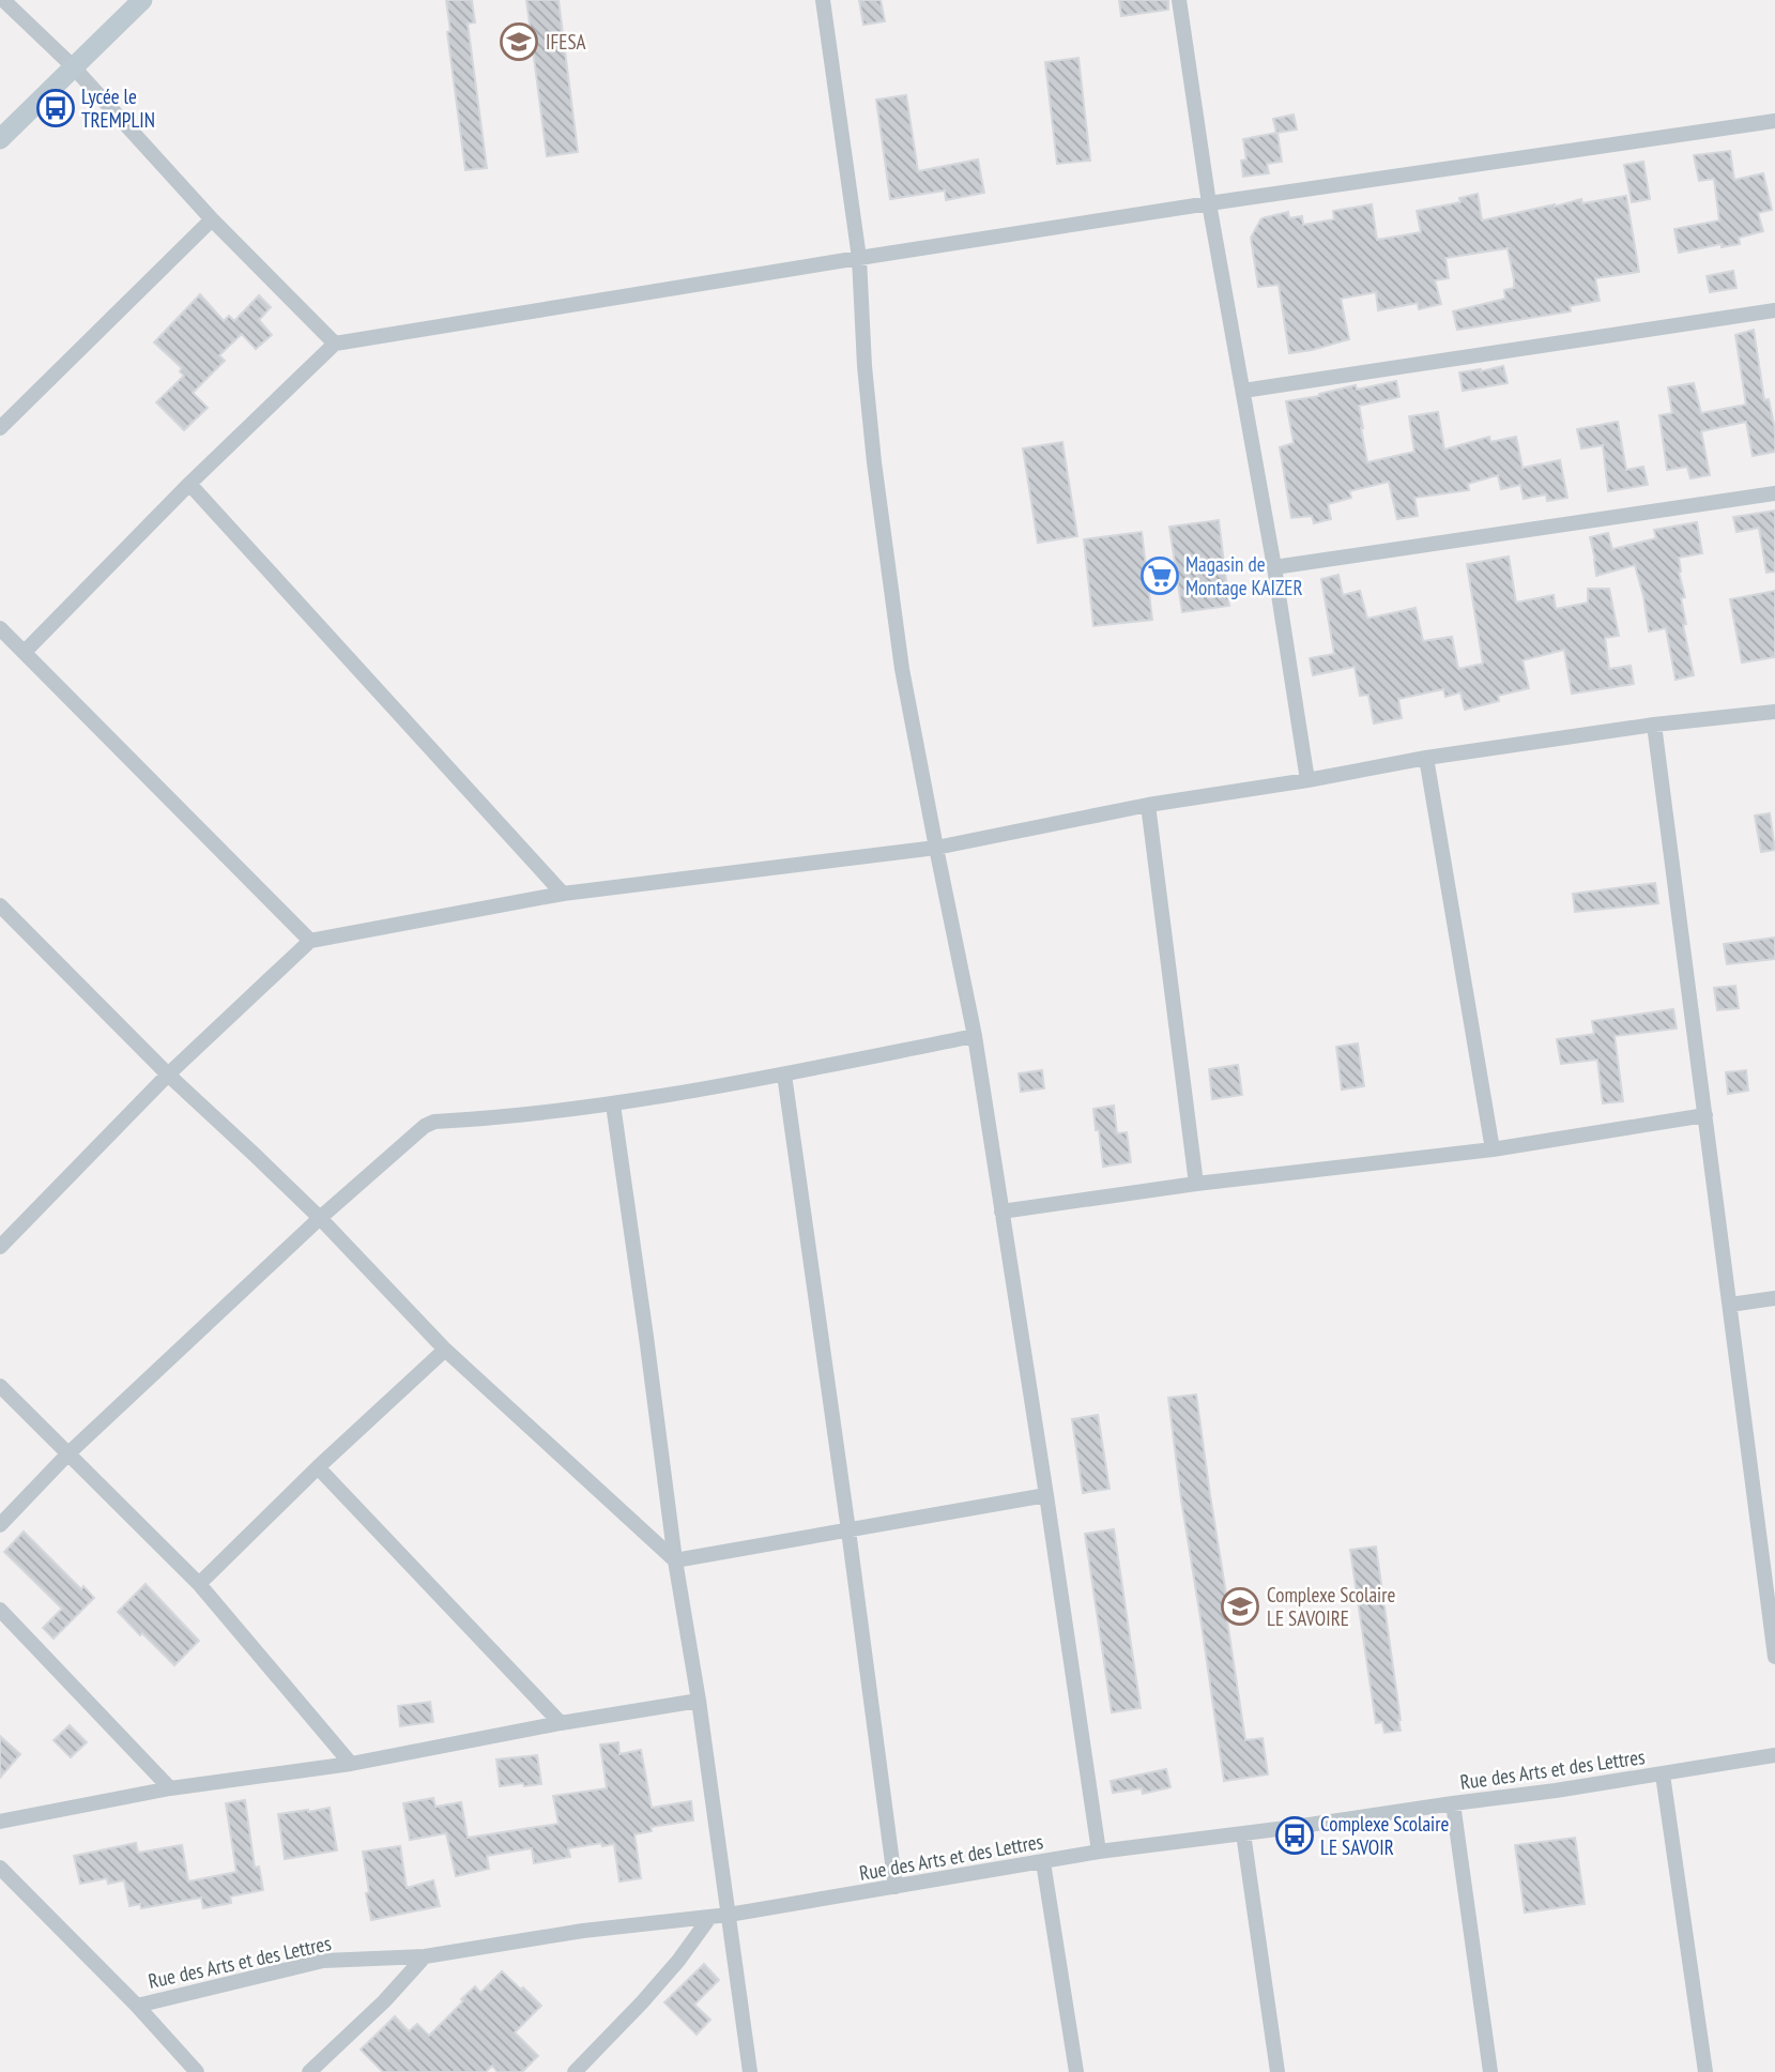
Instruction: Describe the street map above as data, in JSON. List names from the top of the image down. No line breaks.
{"streets":{"street":["Rue des Arts et des Lettres"]},"places":{"school or university":["IFESA","Complexe Scolaire LE SAVOIRE"],"bus stop":["Lycée le TREMPLIN","Complexe Scolaire LE SAVOIR"],"supermarket":["Magasin de Montage KAIZER"]}}
